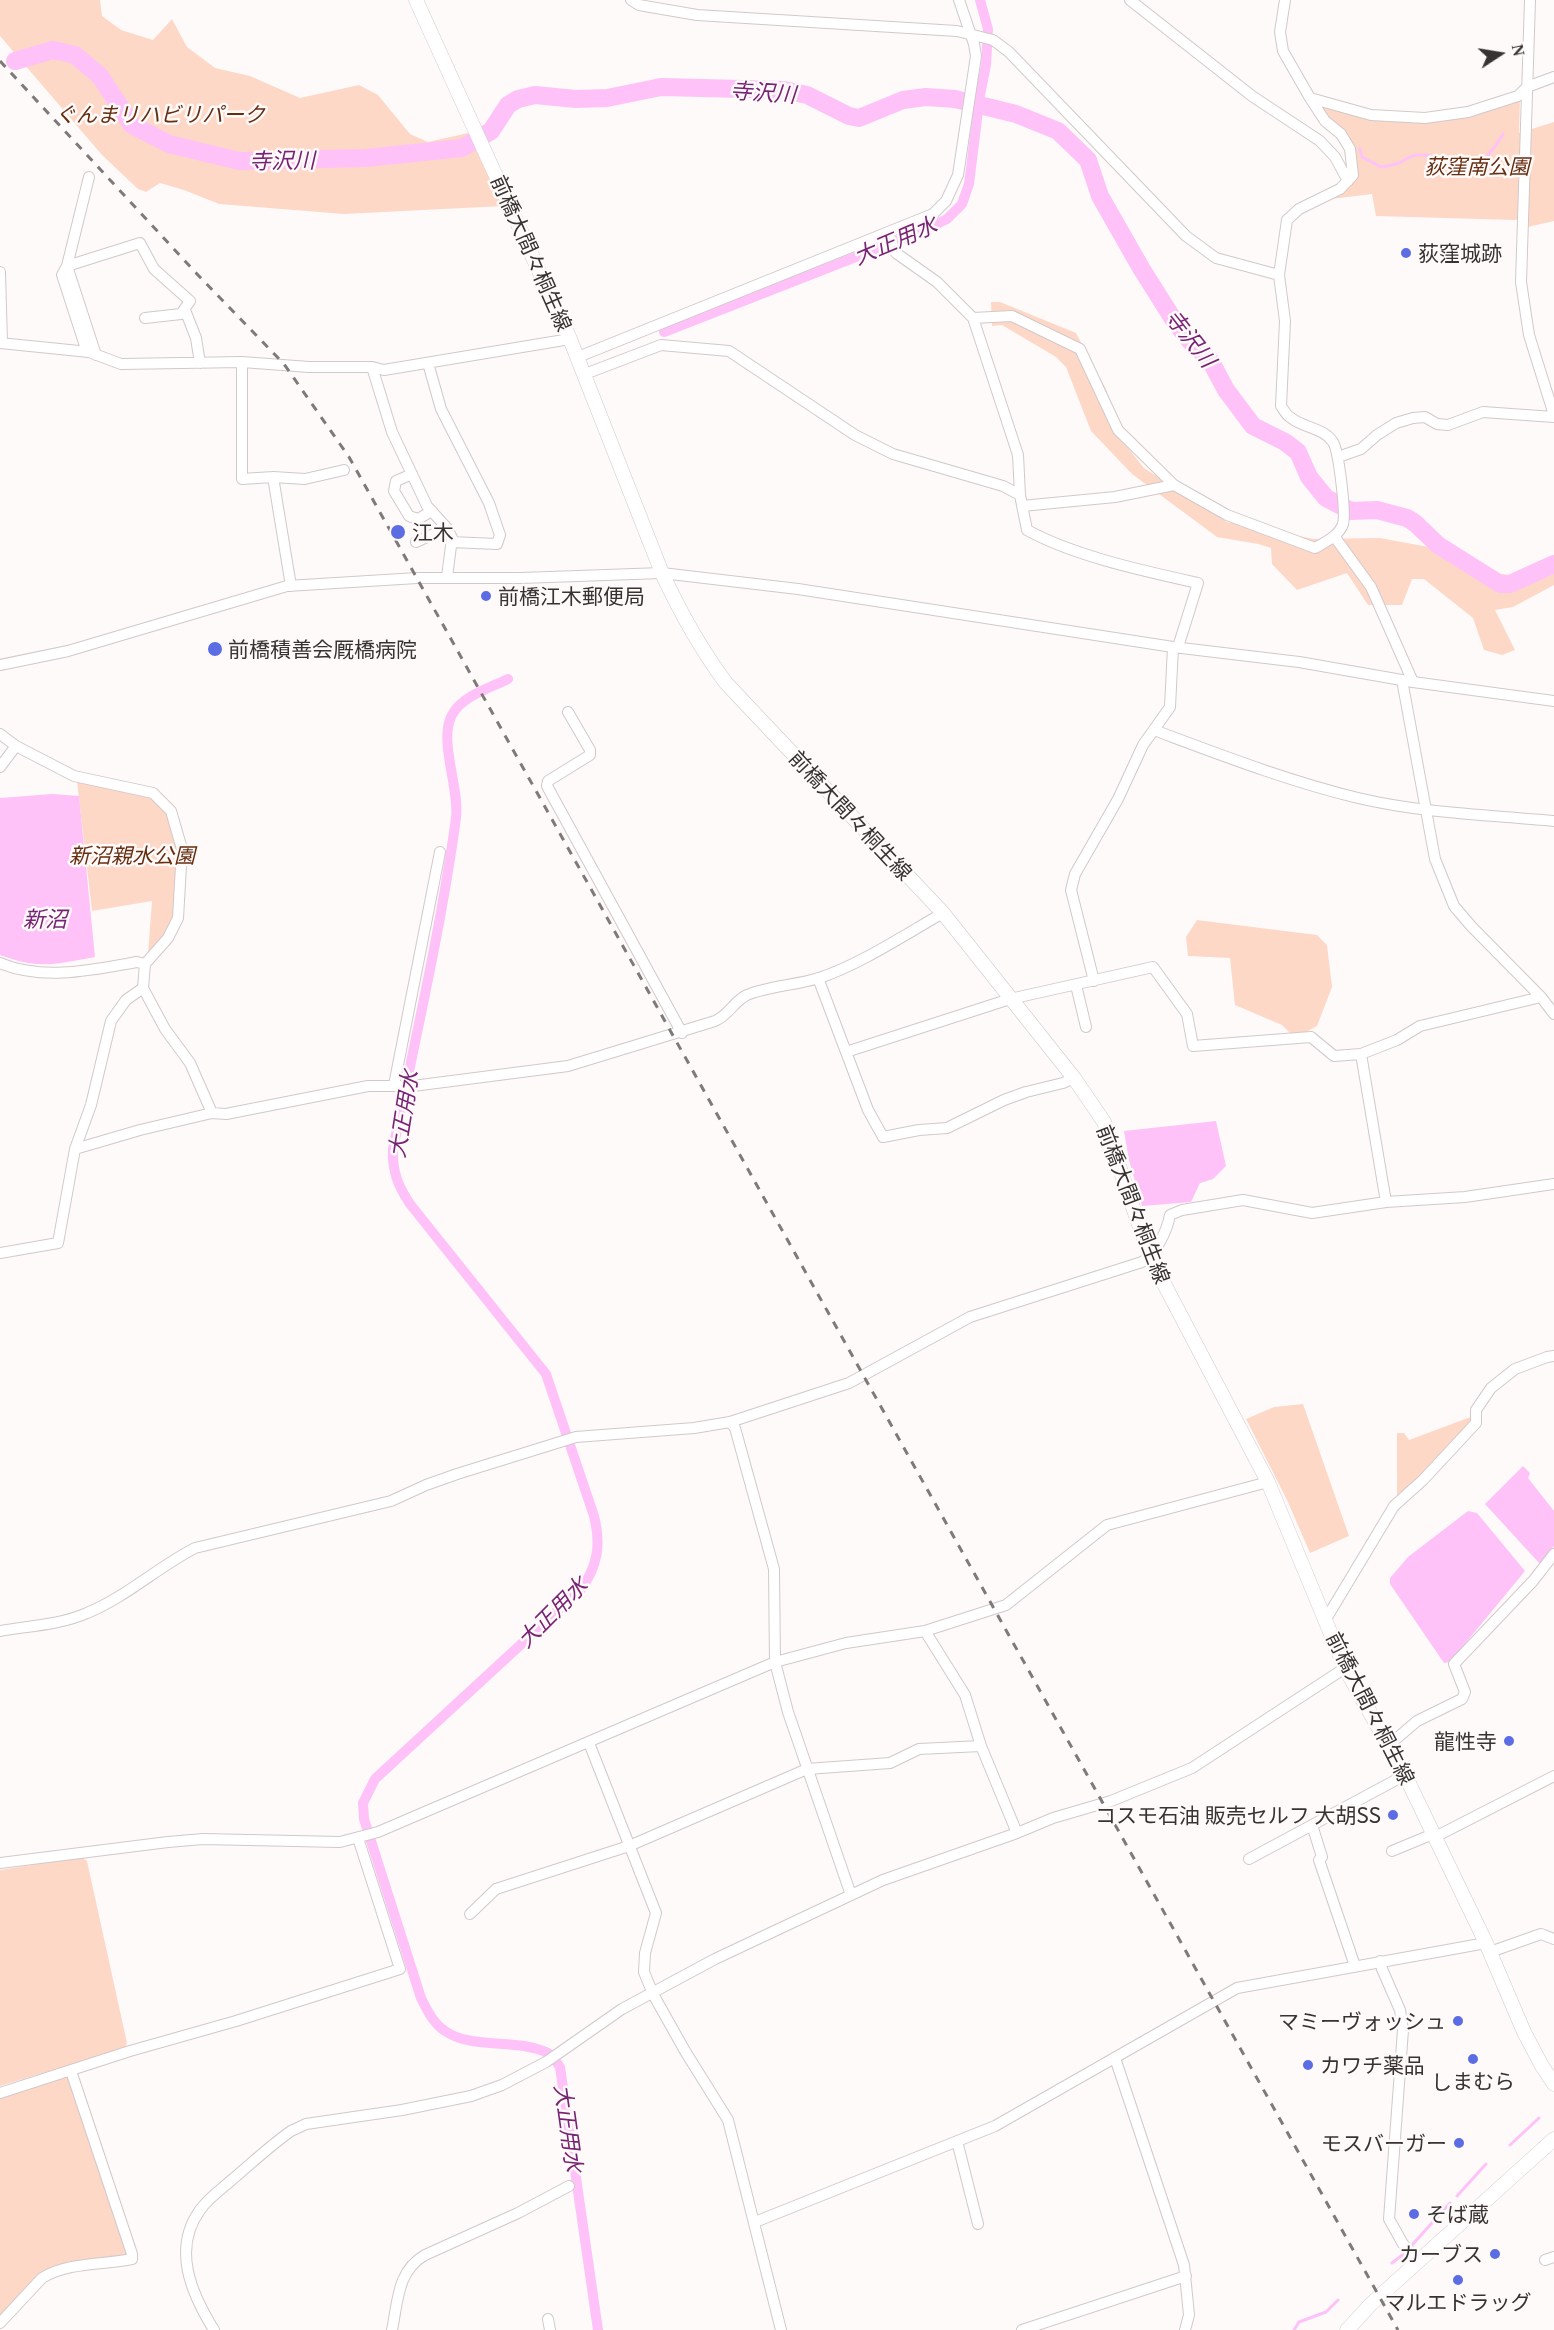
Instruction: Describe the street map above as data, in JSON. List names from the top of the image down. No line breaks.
{"streets":{"main road":["前橋大間々桐生線"]},"water":["寺沢川","大正用水","新沼"],"parks":["ぐんまリハビリパーク","荻窪南公園","新沼親水公園"],"places":["荻窪城跡","江木","前橋江木郵便局","前橋積善会厩橋病院","龍性寺","コスモ石油 販売セルフ 大胡SS","マミーヴォッシュ","しまむら","カワチ薬品","モスバーガー","そば蔵","カーブス","マルエドラッグ"],"north":"right"}
